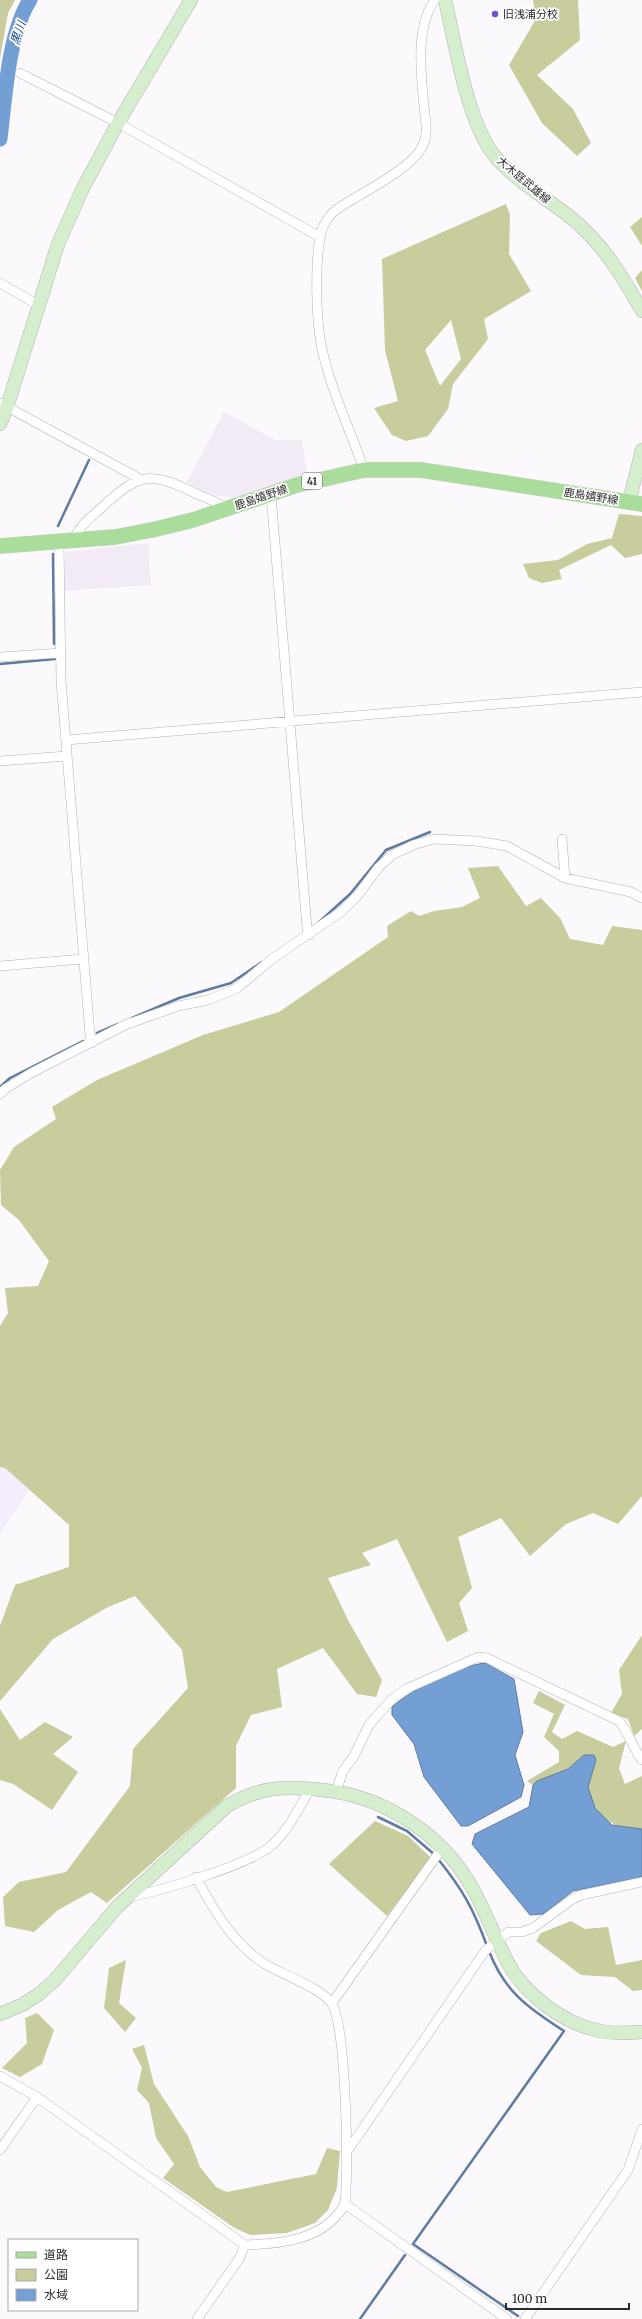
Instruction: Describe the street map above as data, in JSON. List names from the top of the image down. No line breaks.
{"streets":{"main road":["41","鹿島嬉野線"],"street":["大木庭武雄線"]},"water":["黒川"],"places":["旧浅浦分校"],"legend":["道路","公園","水域"],"scale_bar":"100 m"}
